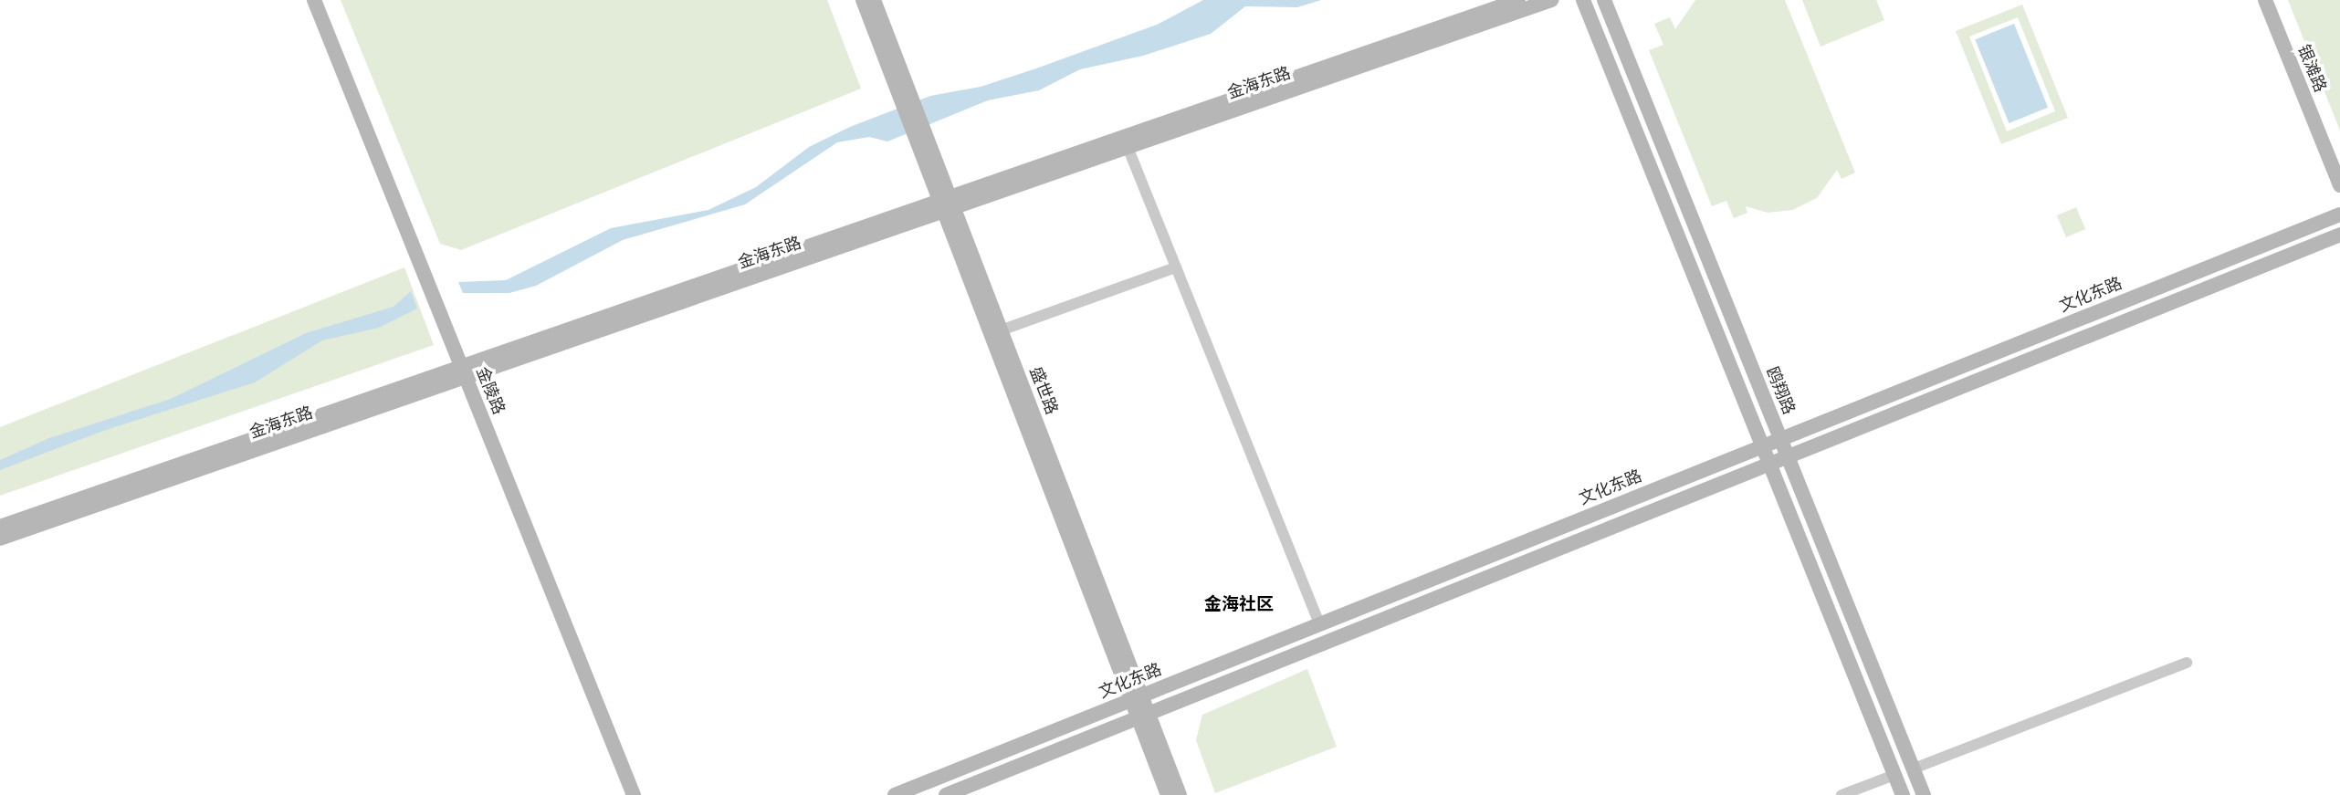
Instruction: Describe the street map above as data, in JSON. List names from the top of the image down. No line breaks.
{"streets":{"main road":["银滩路","金海东路","文化东路","金陵路","盛世路","鸥翔路"]},"crossings":[["金海东路","金陵路"],["金海东路","盛世路"],["文化东路","盛世路"],["文化东路","鸥翔路"]],"districts":["金海社区"]}
